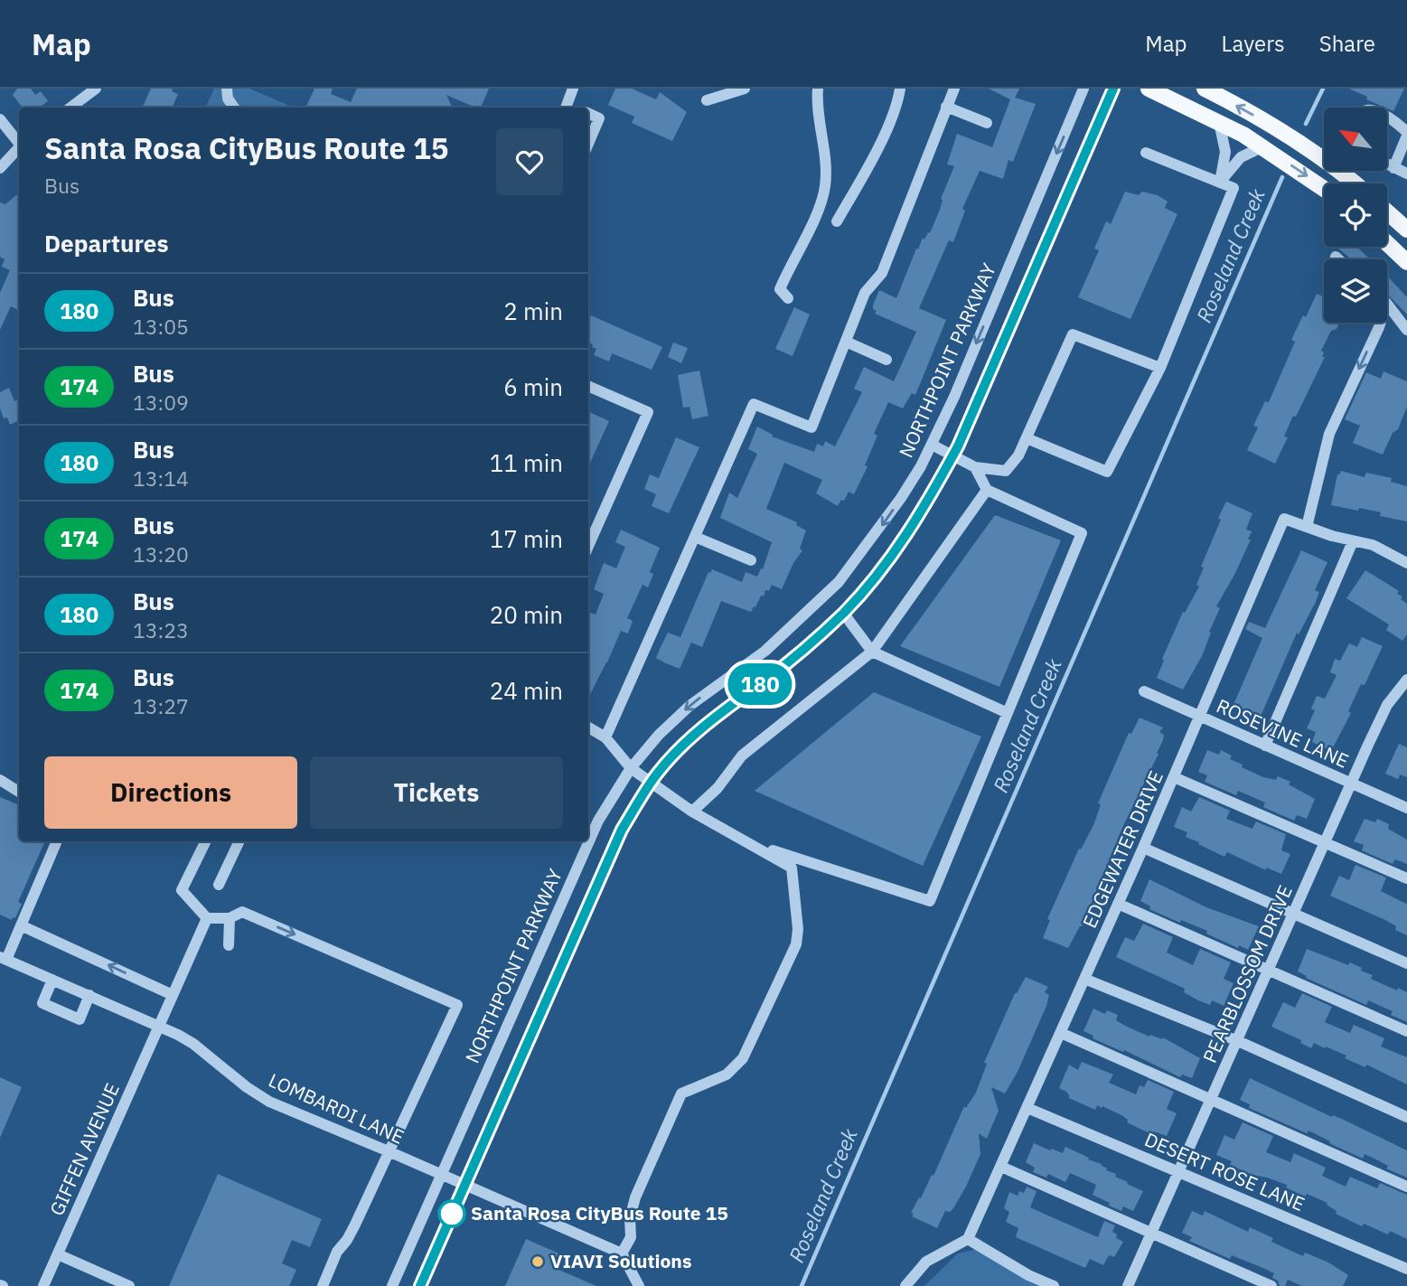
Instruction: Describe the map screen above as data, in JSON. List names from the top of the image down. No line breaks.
{"streets":{"street":["NORTHPOINT PARKWAY","ROSEVINE LANE","EDGEWATER DRIVE","PEARBLOSSOM DRIVE","LOMBARDI LANE","GIFFEN AVENUE","DESERT ROSE LANE"]},"crossings":[["NORTHPOINT PARKWAY","LOMBARDI LANE"],["ROSEVINE LANE","EDGEWATER DRIVE"],["ROSEVINE LANE","PEARBLOSSOM DRIVE"],["EDGEWATER DRIVE","DESERT ROSE LANE"],["PEARBLOSSOM DRIVE","DESERT ROSE LANE"],["LOMBARDI LANE","GIFFEN AVENUE"]],"water":["Roseland Creek"],"places":["Santa Rosa CityBus Route 15","VIAVI Solutions"],"lines":["bus line 180"],"north":"top left","page":{"header":"Map","nav":["Map","Layers","Share"],"on_map":"180","heading":[["Santa Rosa CityBus Route 15","Bus"],"Departures"],"list":[{"mark":"180","name":"Bus","note":"13:05","value":"2 min"},{"mark":"174","name":"Bus","note":"13:09","value":"6 min"},{"mark":"180","name":"Bus","note":"13:14","value":"11 min"},{"mark":"174","name":"Bus","note":"13:20","value":"17 min"},{"mark":"180","name":"Bus","note":"13:23","value":"20 min"},{"mark":"174","name":"Bus","note":"13:27","value":"24 min"}],"buttons":["Directions","Tickets"]}}
